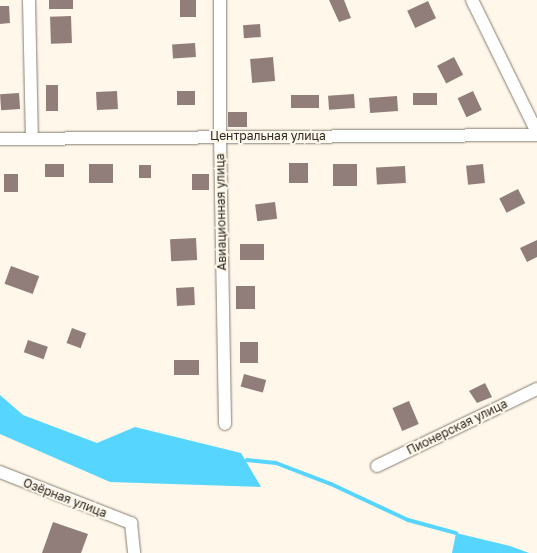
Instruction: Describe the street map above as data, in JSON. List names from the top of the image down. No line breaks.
{"streets":{"street":["Центральная улица","Авиационная улица","Пионерская улица","Озёрная улица"]},"crossings":[["Центральная улица","Авиационная улица"]]}
